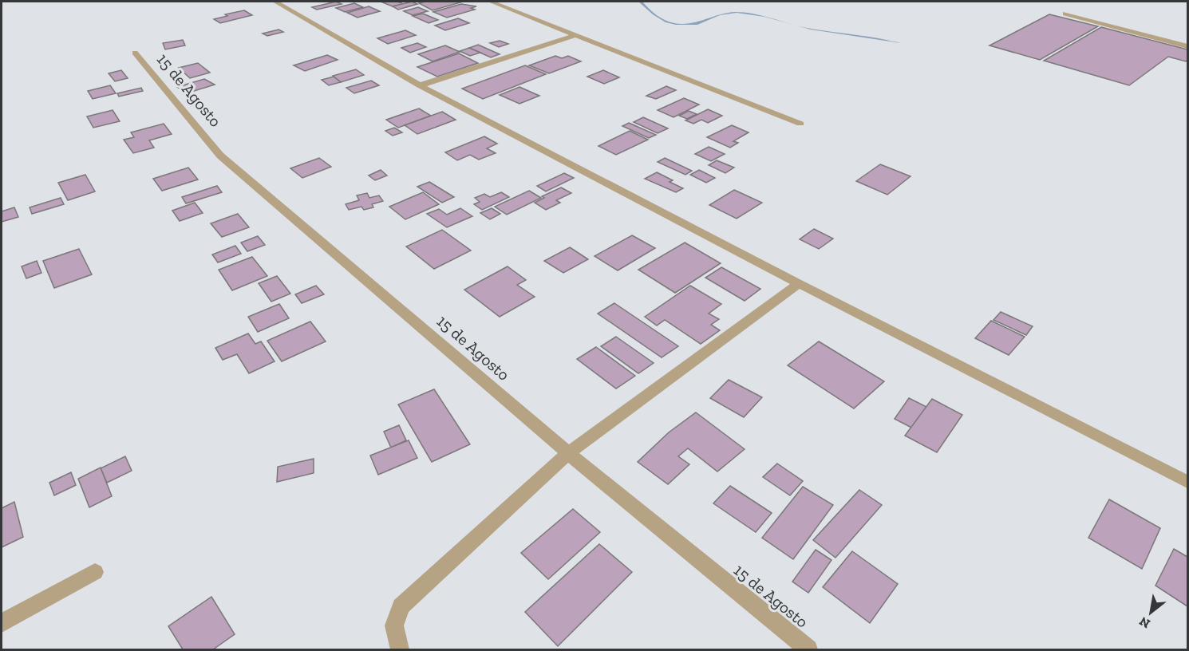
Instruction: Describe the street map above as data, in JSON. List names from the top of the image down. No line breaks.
{"streets":{"street":["15 de Agosto"]},"north":"bottom left"}
